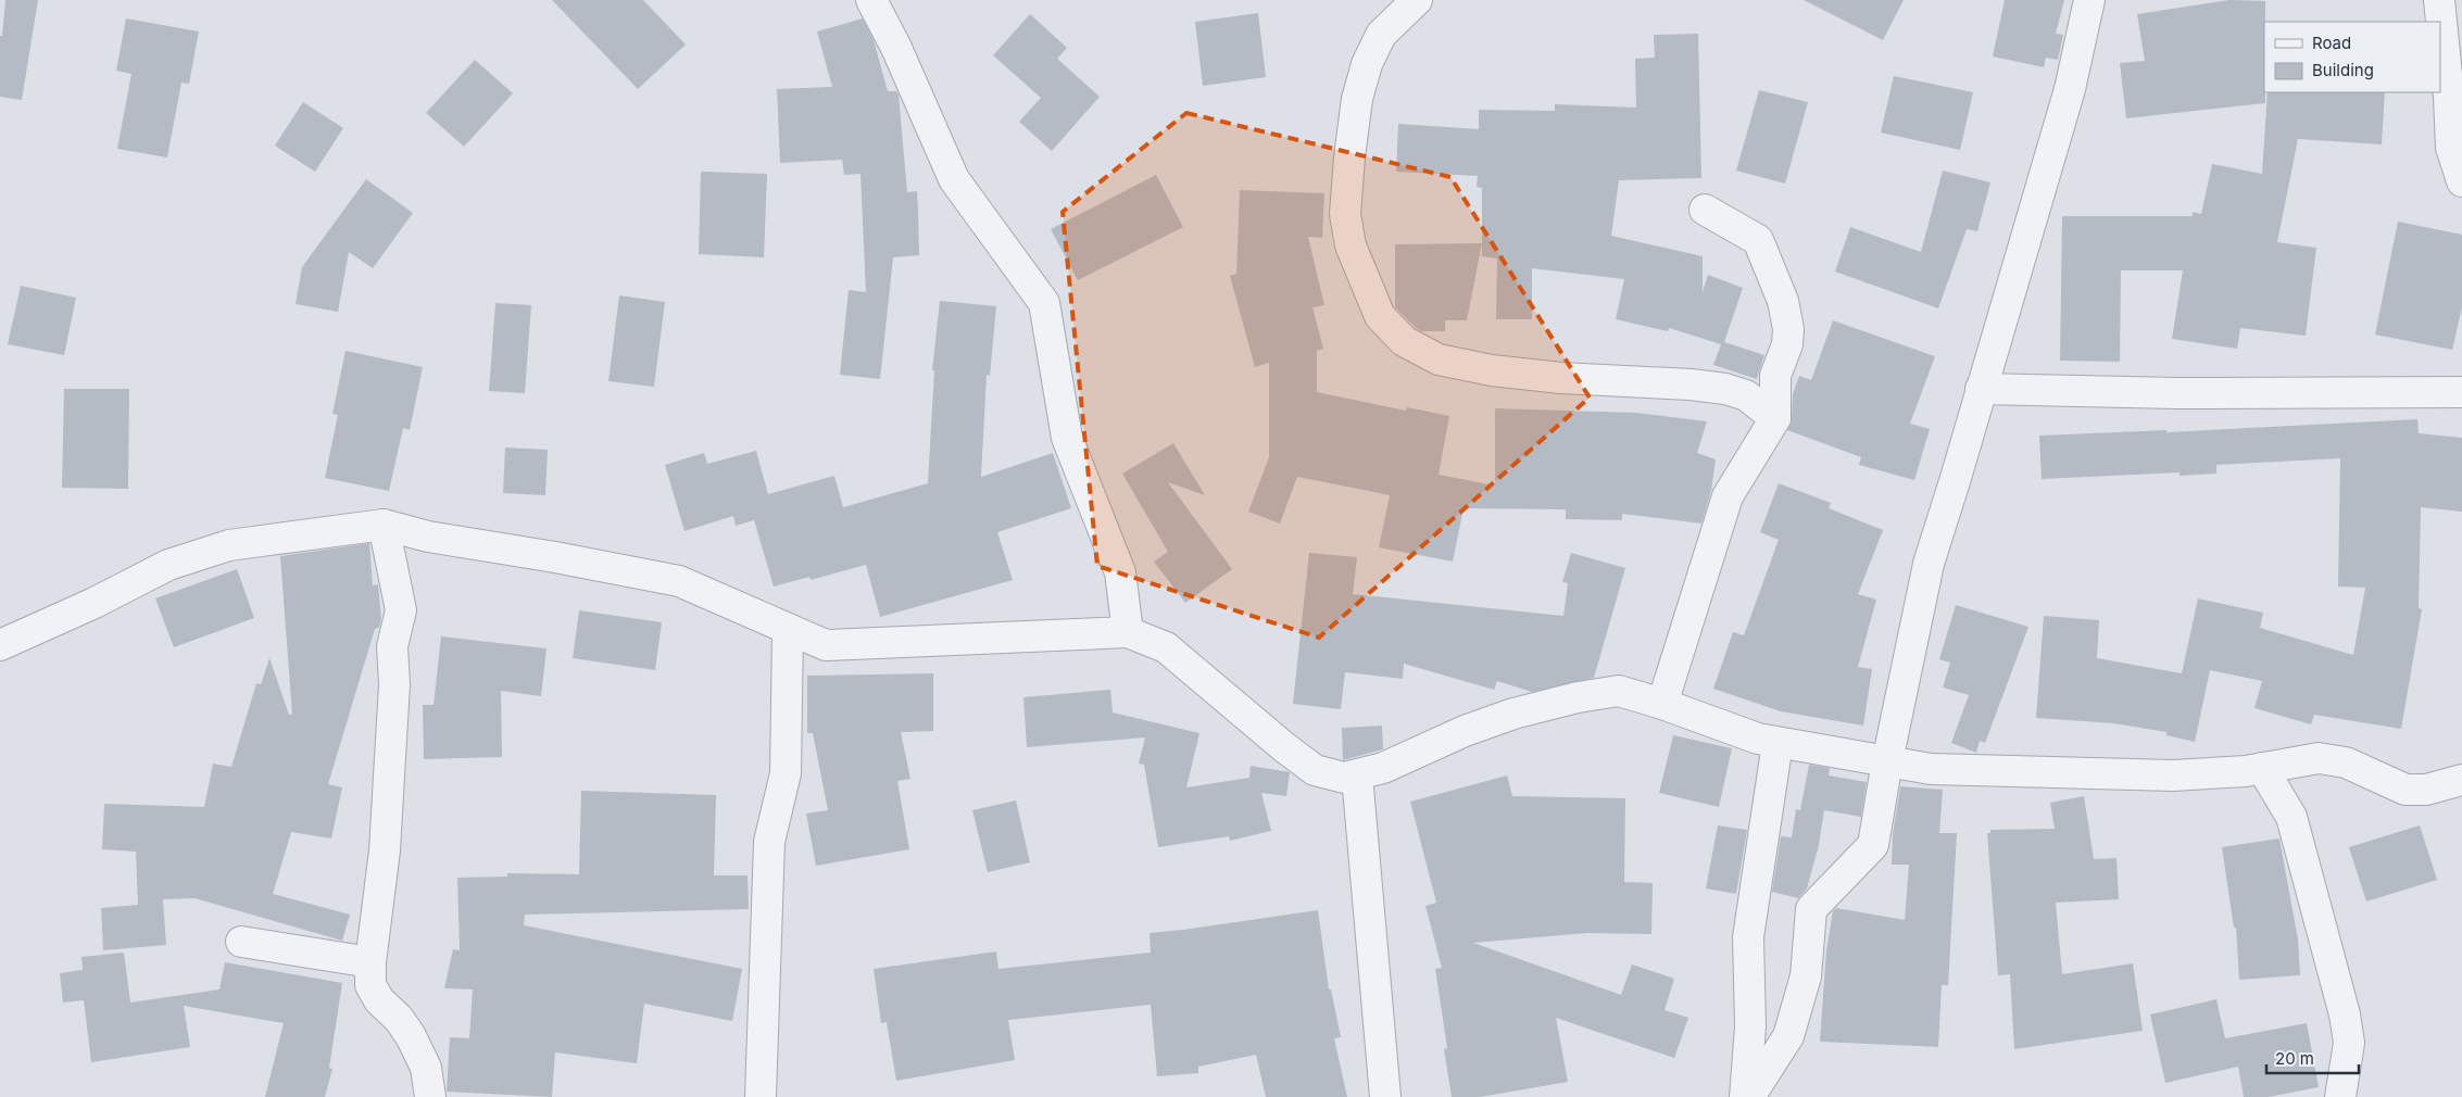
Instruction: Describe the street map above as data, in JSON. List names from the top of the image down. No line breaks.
{"legend":["Road","Building"],"scale_bar":"20 m"}
